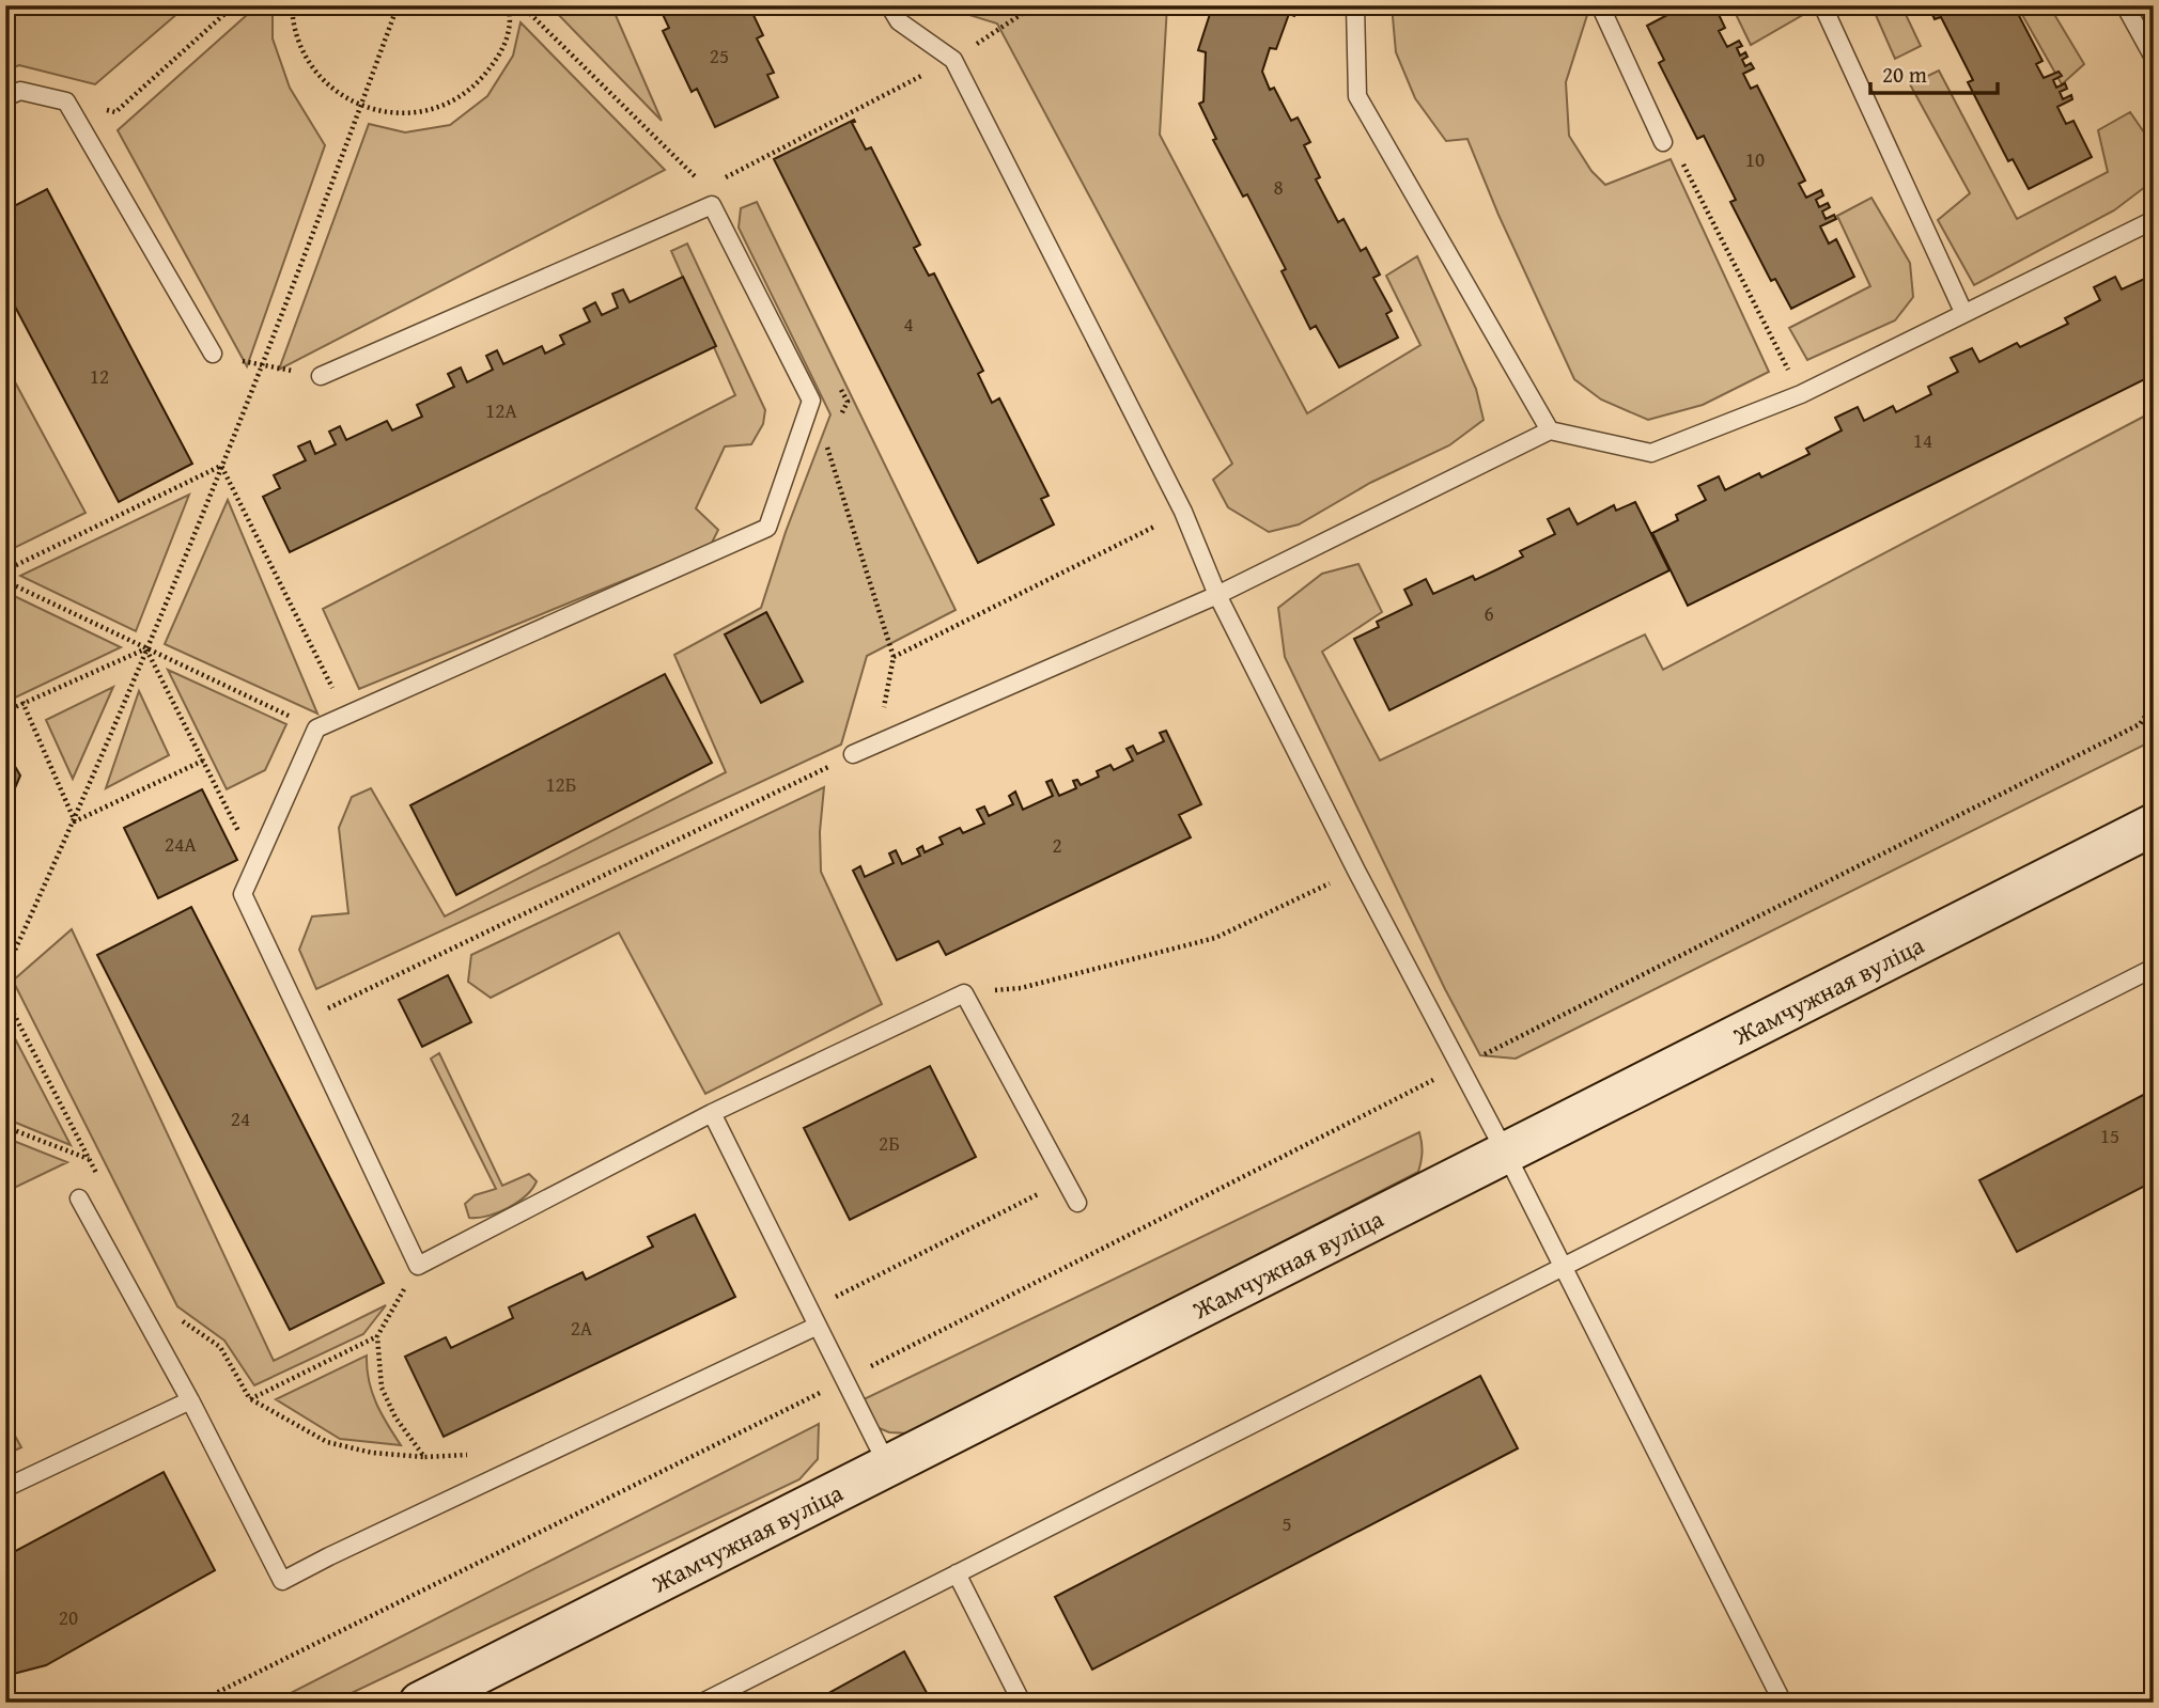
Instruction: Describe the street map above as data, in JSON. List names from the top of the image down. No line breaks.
{"streets":{"main road":["Жамчужная вуліца"]},"house_numbers":["25","10","8","4","12","12А","14","6","12Б","24А","2","24","15","2Б","2А","5","20"],"scale_bar":"20 m"}
